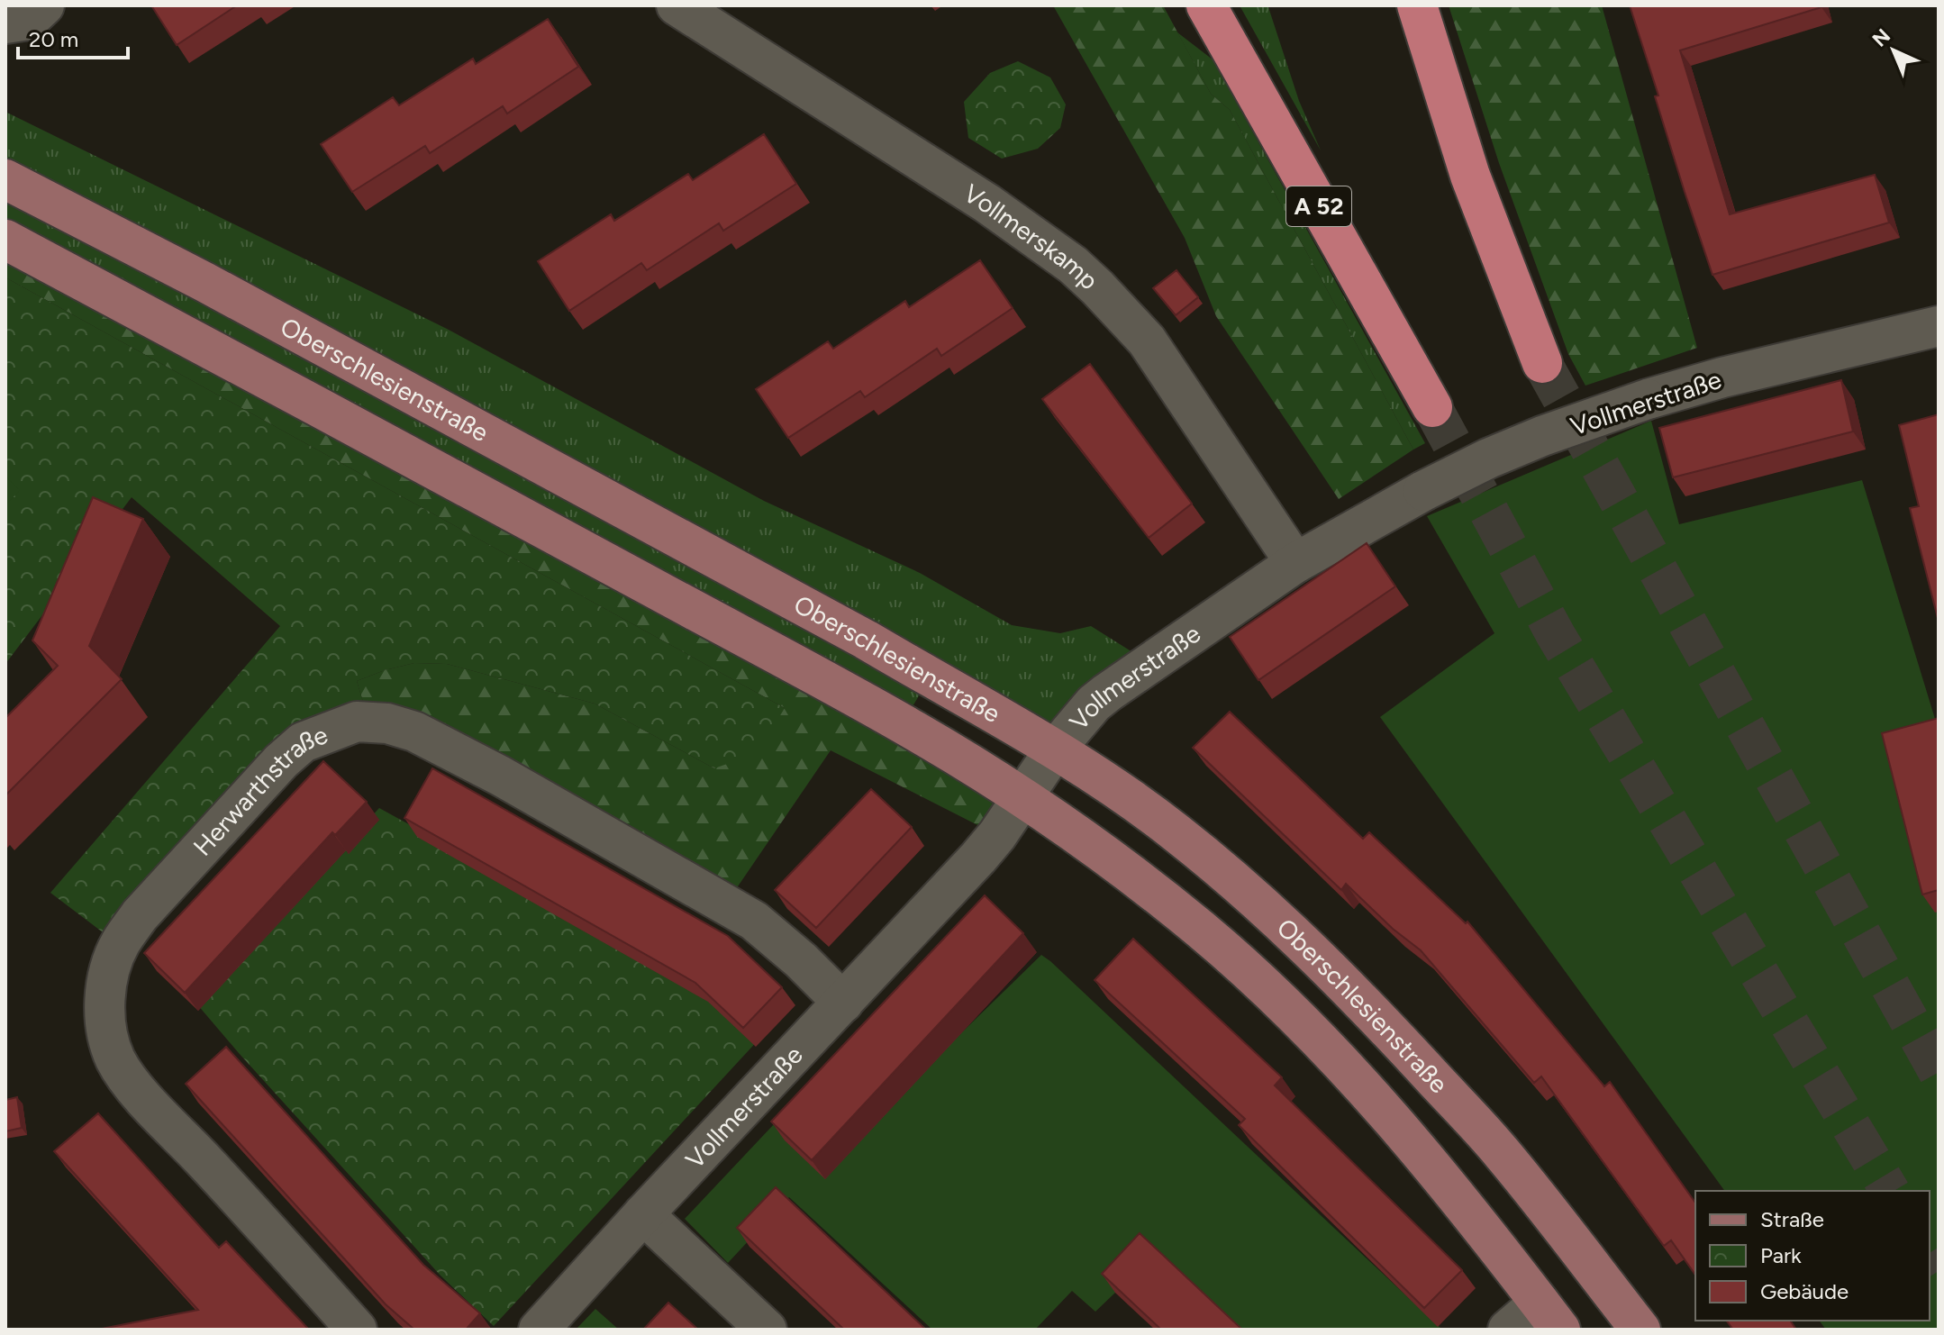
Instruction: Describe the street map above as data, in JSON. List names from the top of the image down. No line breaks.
{"streets":{"highway":["A 52"],"main road":["Oberschlesienstraße"],"street":["Vollmerskamp","Vollmerstraße","Herwarthstraße"]},"crossings":[["Vollmerskamp","Vollmerstraße"],["Oberschlesienstraße","Vollmerstraße"],["Vollmerstraße","Herwarthstraße"]],"legend":["Straße","Park","Gebäude"],"scale_bar":"20 m","north":"top left"}
